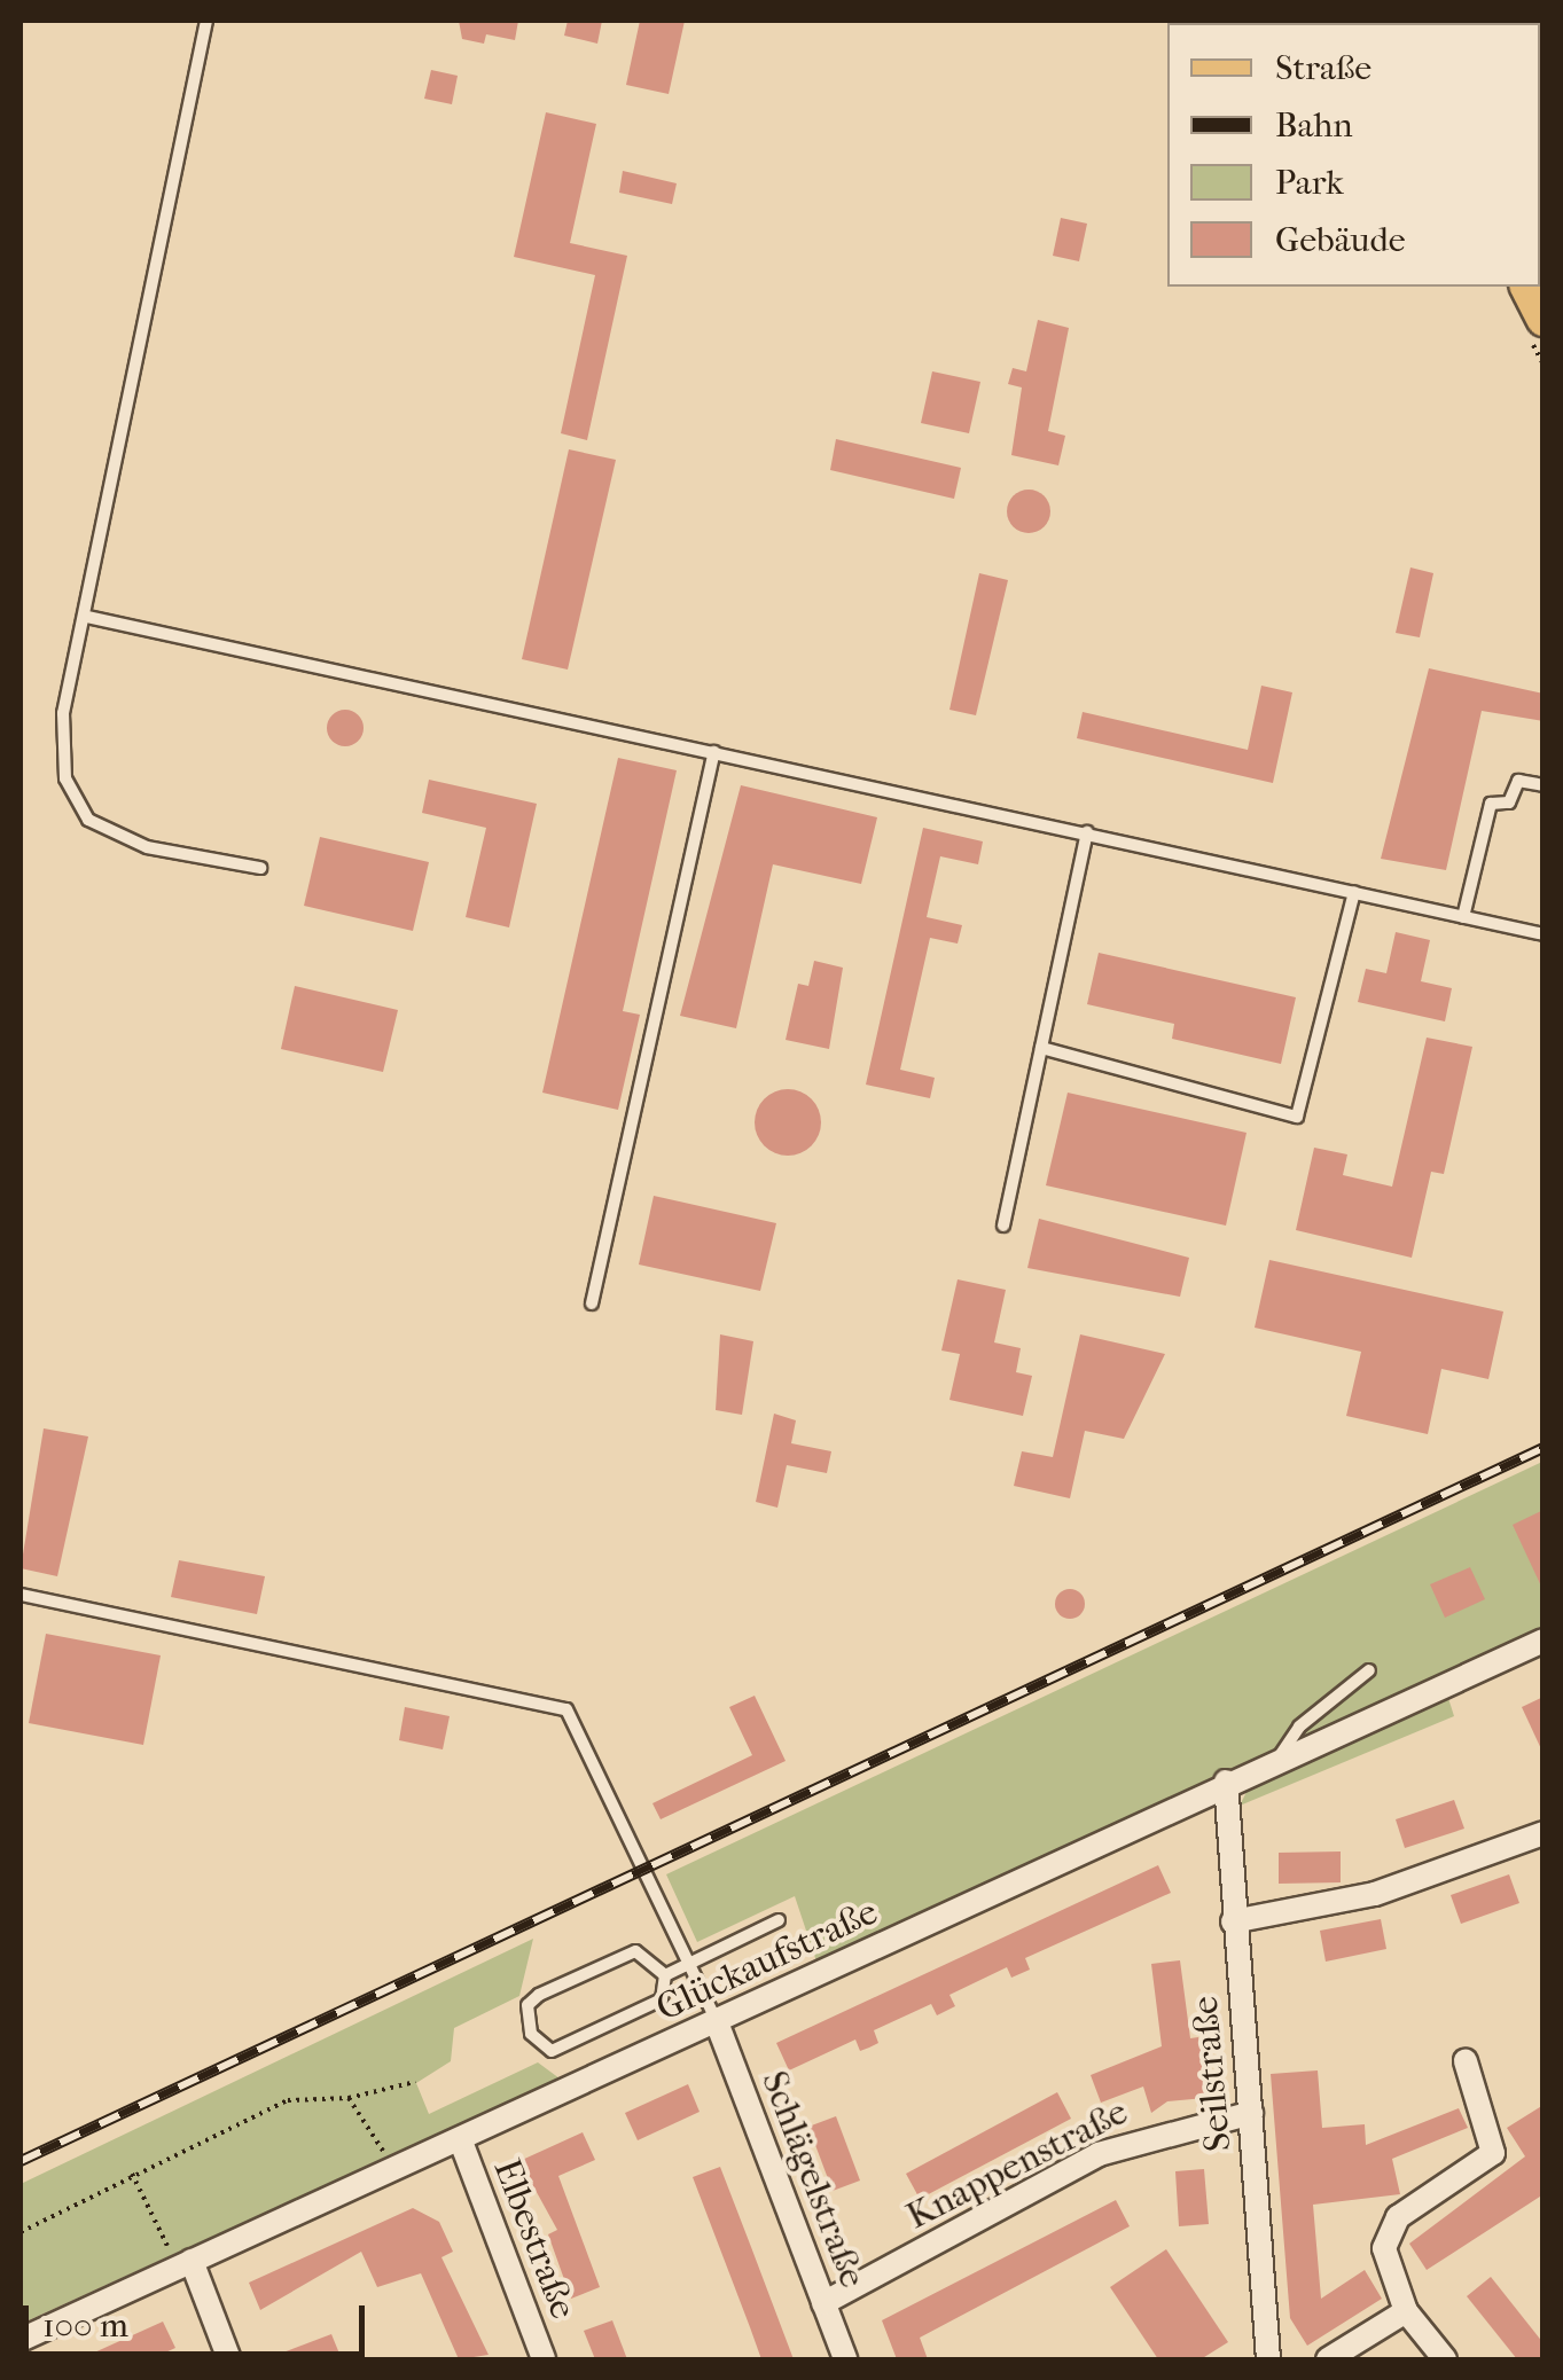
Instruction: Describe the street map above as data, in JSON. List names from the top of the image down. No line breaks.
{"streets":{"street":["Glückaufstraße","Seilstraße","Knappenstraße","Schlägelstraße","Elbestraße"]},"crossings":[["Glückaufstraße","Seilstraße"],["Glückaufstraße","Schlägelstraße"],["Glückaufstraße","Elbestraße"],["Seilstraße","Knappenstraße"],["Knappenstraße","Schlägelstraße"]],"legend":["Straße","Bahn","Park","Gebäude"],"scale_bar":"100 m"}
